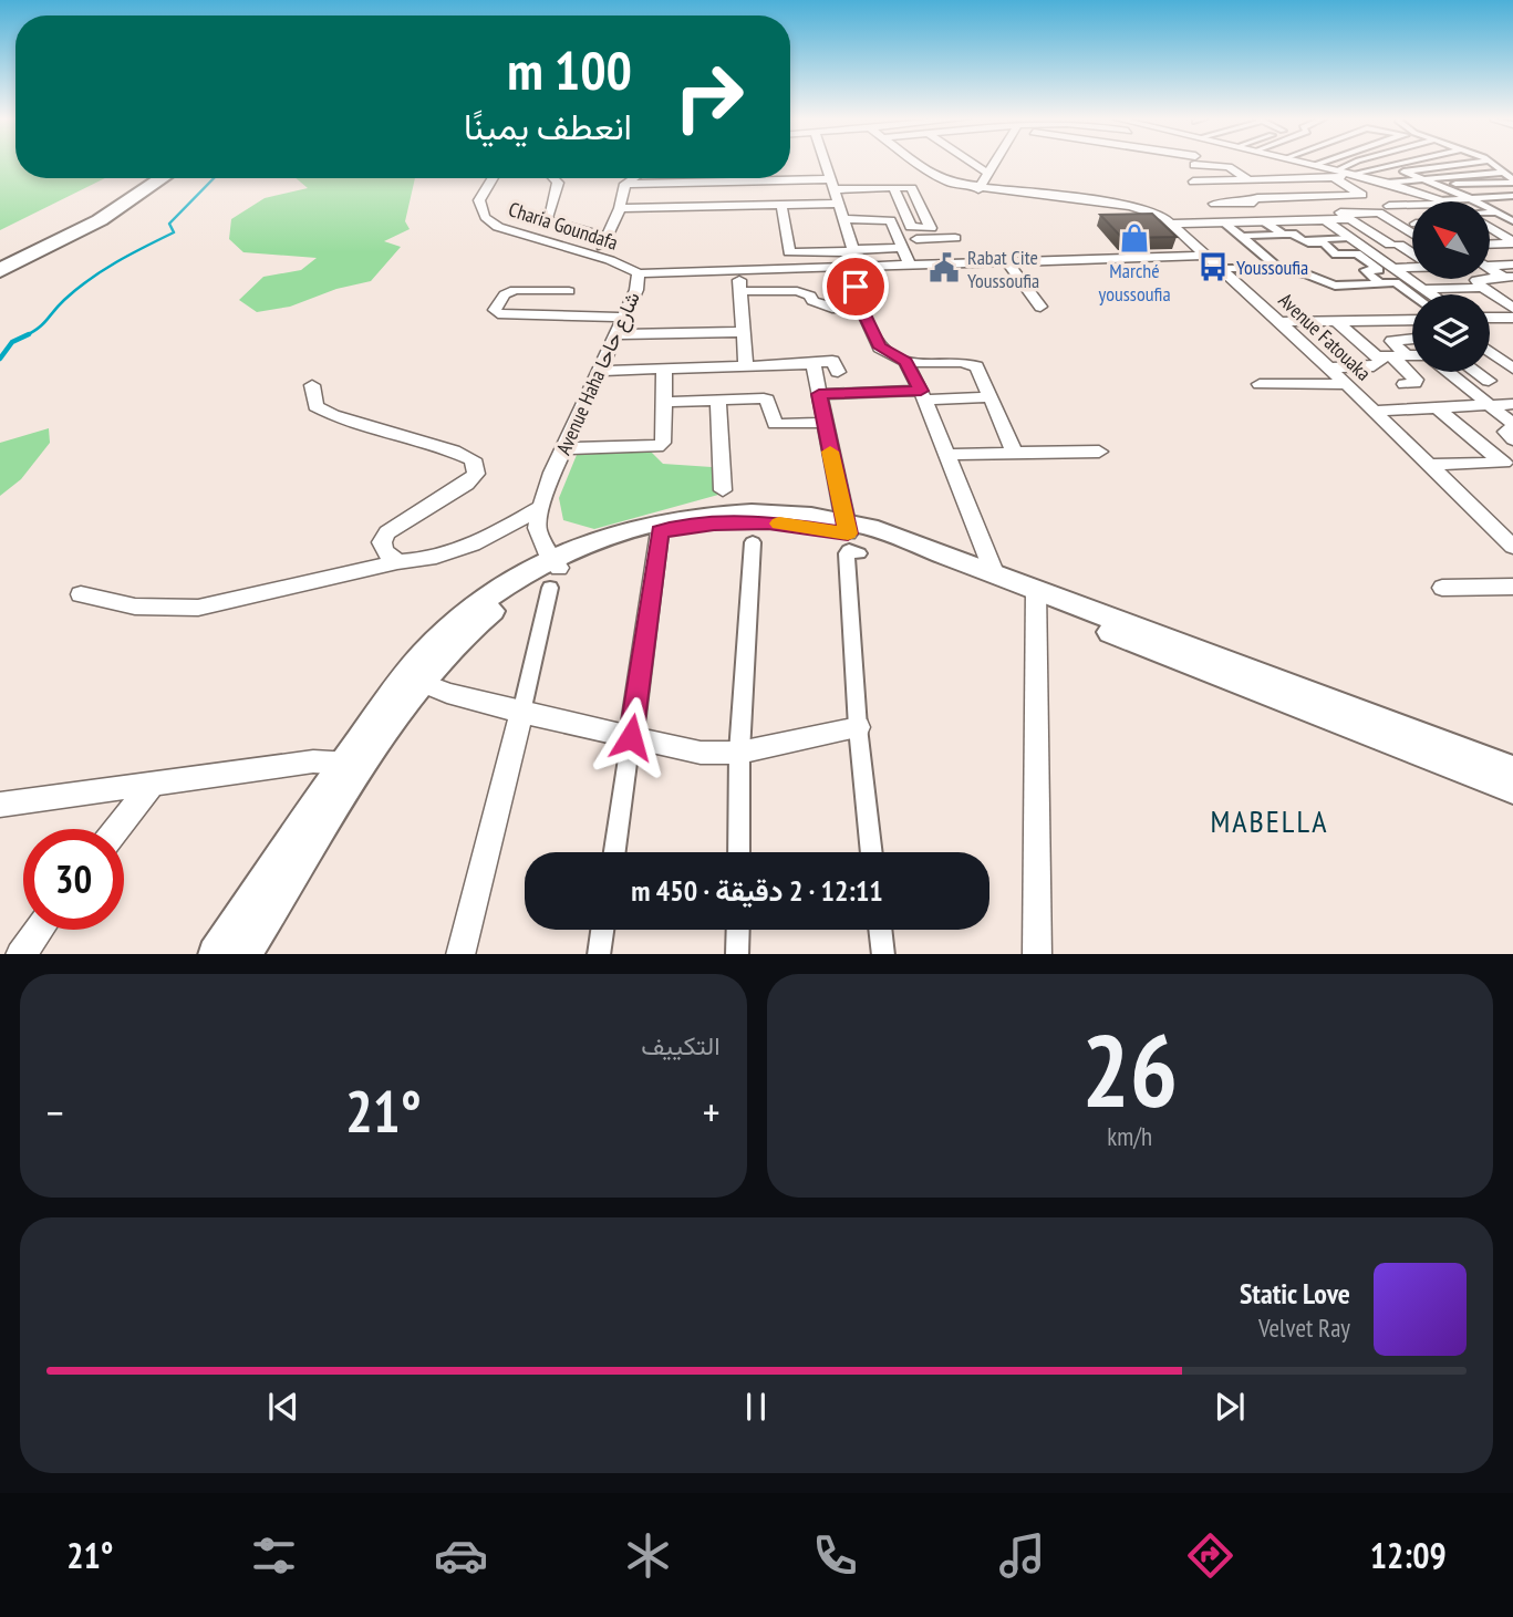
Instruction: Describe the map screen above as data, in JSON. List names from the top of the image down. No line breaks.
{"streets":{"street":["Charia Goundafa","Avenue Fatouaka","Avenue Haha شارع حاحا"]},"crossings":[["Charia Goundafa","Avenue Haha شارع حاحا"],["Avenue Fatouaka","Avenue Haha شارع حاحا"]],"districts":["MABELLA"],"places":{"shop":["Marché youssoufia"],"bus stop":["Youssoufia"],"public building":["Rabat Cite Youssoufia"]},"north":"top left","page":{"turn":["100 m","انعطف يمينًا"],"limit":"30","trip":"12:11 · 2 دقيقة · 450 m","tile":[["26","km/h"],"التكييف"],"heat":["−","21°","+"],"song":["Static Love","Velvet Ray"],"tabs":["12:09","21°"]}}
